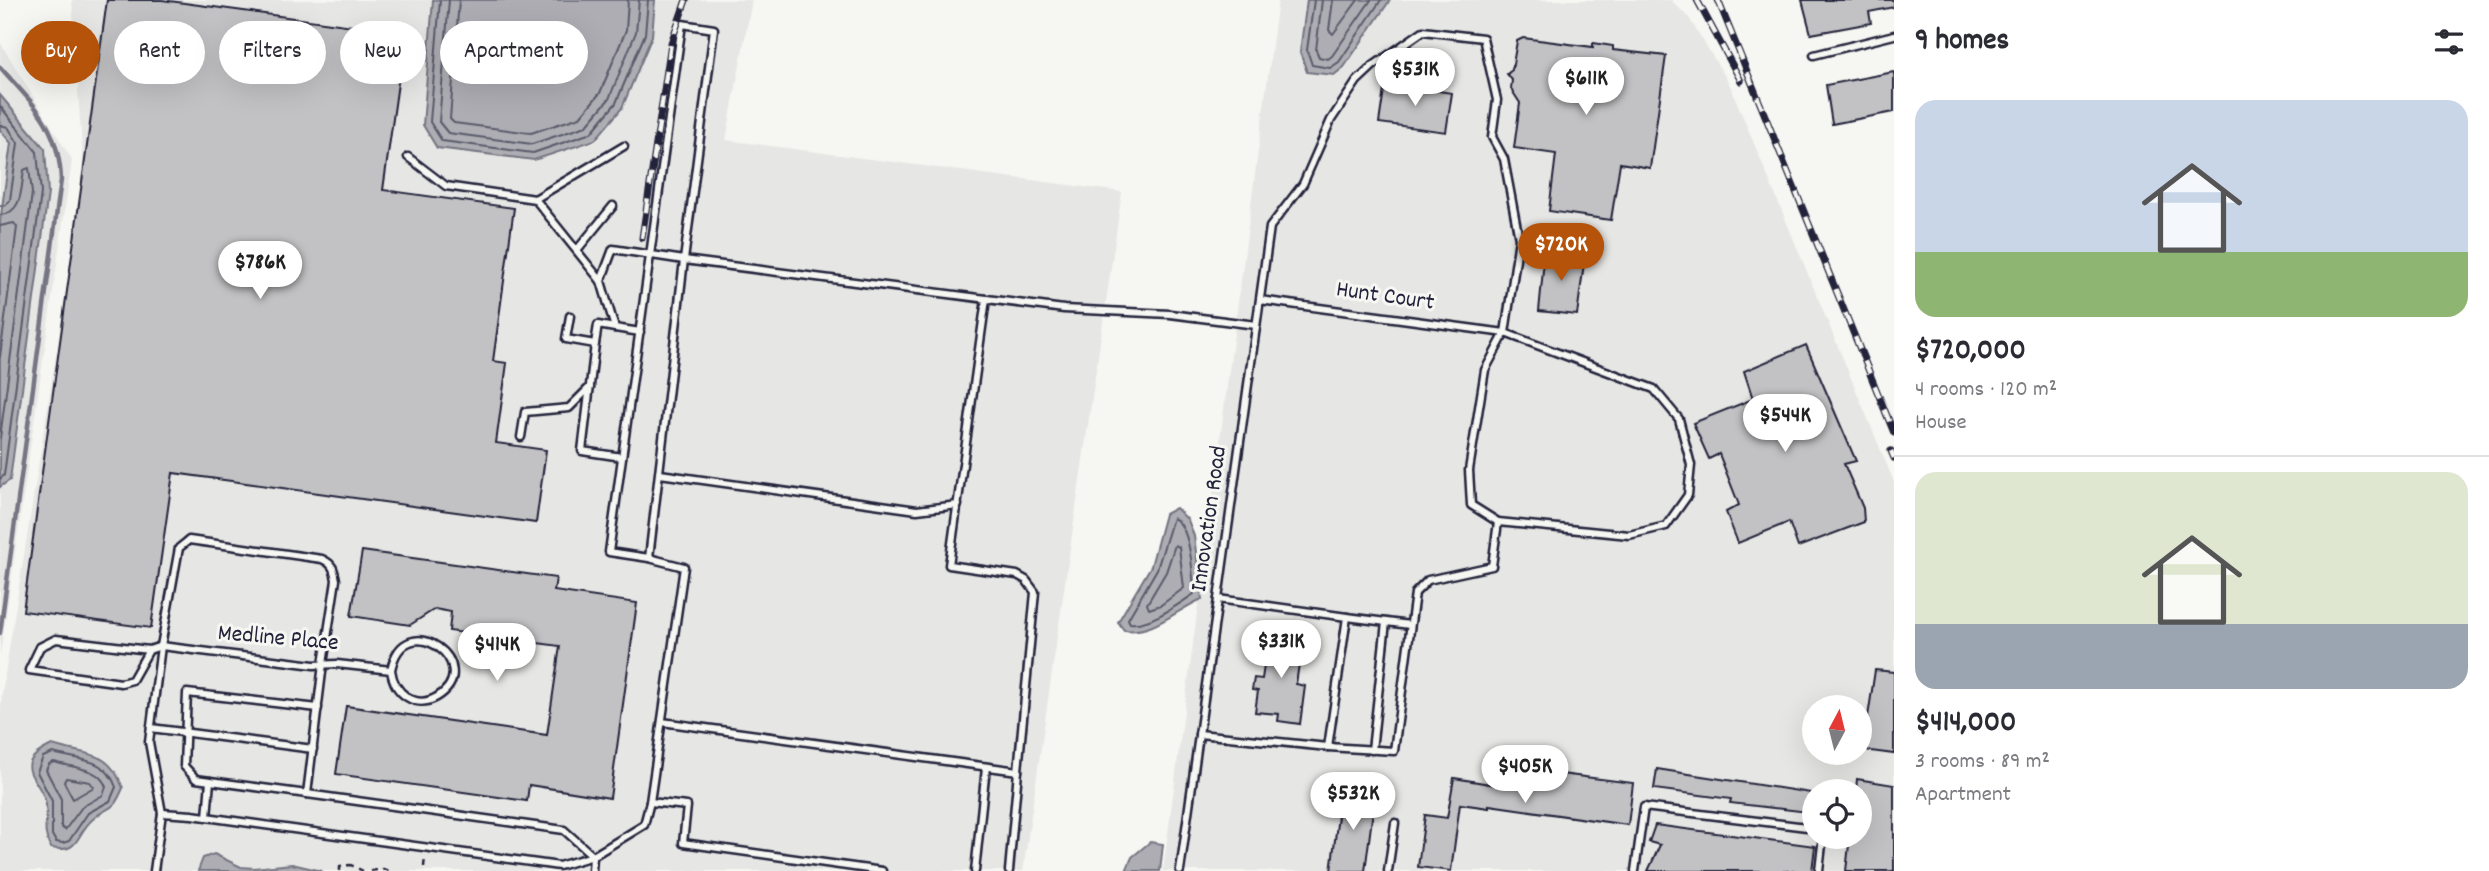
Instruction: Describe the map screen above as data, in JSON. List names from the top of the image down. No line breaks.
{"streets":{"lane":["Hunt Court","Innovation Road","Medline Place"]},"crossings":[["Hunt Court","Innovation Road"]],"north":"top","page":{"heading":"9 homes","chip":["Buy","Rent","Filters","New","Apartment"],"price":["$531K","$611K","$720K","$786K","$544K","$331K","$414K","$405K","$532K"],"list":[{"name":"$720,000","note":"4 rooms · 120 m² · House"},{"name":"$414,000","note":"3 rooms · 89 m² · Apartment"}]}}
